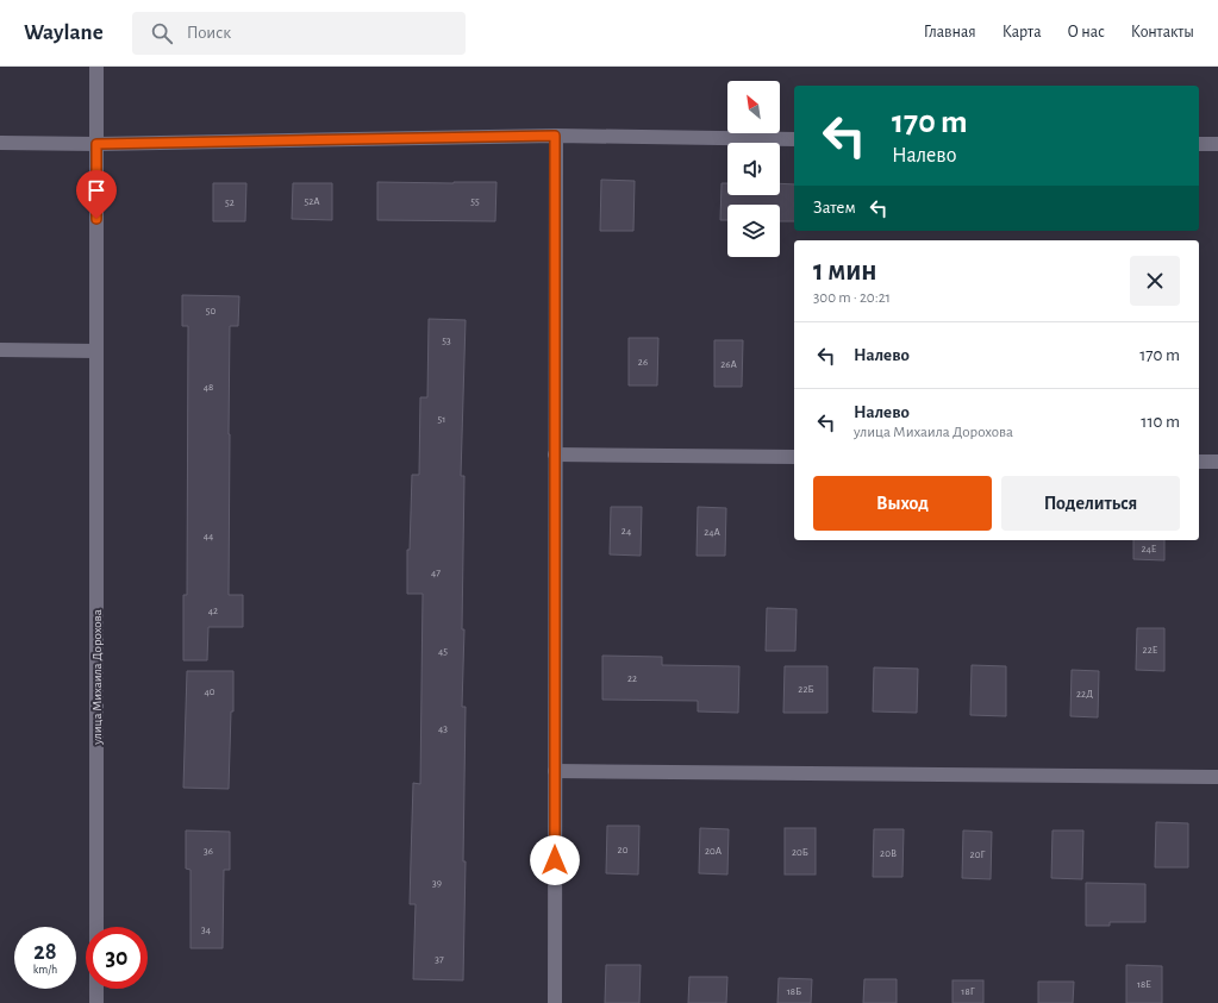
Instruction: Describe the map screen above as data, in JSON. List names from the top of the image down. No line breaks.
{"streets":{"street":["улица Михаила Дорохова"]},"house_numbers":["52А","55","52","50","53","26","26А","48","51","24","24А","44","24Е","47","42","22Е","45","22","22Б","40","22Д","43","20","36","20А","20Б","20В","20Г","39","34","37","18Е","18Б","18Г"],"north":"top left","page":{"header":"Waylane","search":"Поиск","nav":["Главная","Карта","О нас","Контакты"],"turn":["170 m","Налево"],"then":"Затем","heading":["1 мин","300 m · 20:21"],"list":[{"name":"Налево","value":"170 m"},{"name":"Налево","note":"улица Михаила Дорохова","value":"110 m"}],"buttons":["Выход","Поделиться"],"speed":"28 km/h","limit":"30"}}
